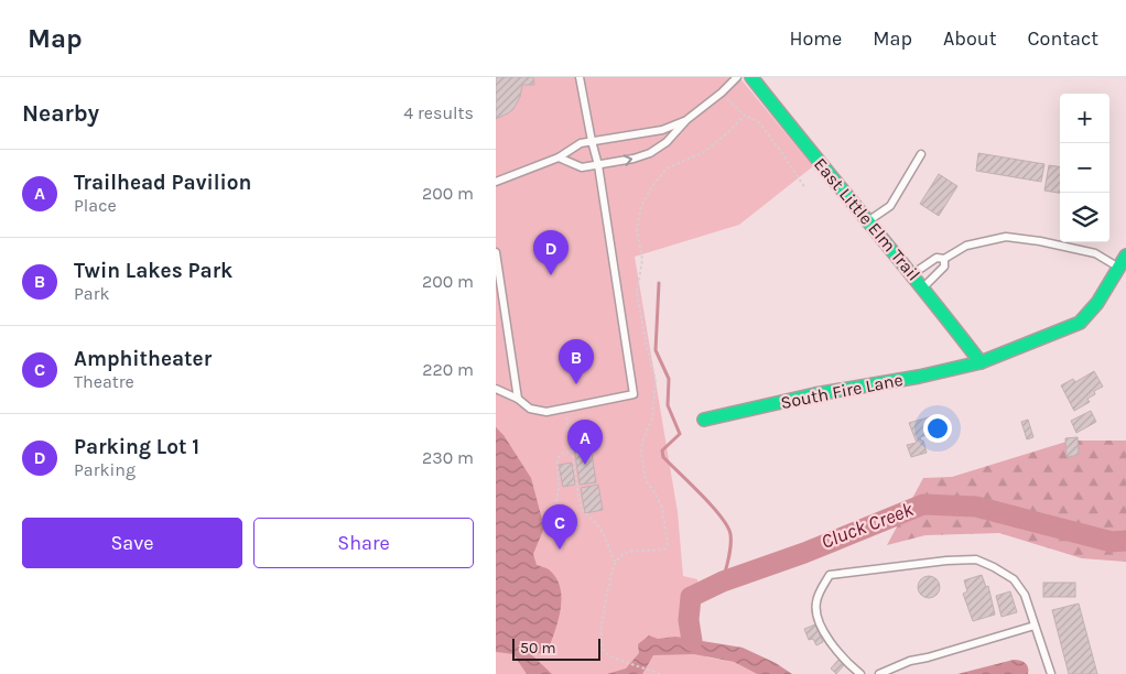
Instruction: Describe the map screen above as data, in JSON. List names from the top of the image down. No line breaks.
{"streets":{"street":["East Little Elm Trail","South Fire Lane"]},"crossings":[["East Little Elm Trail","South Fire Lane"]],"water":["Cluck Creek"],"scale_bar":"50 m","page":{"header":"Map","nav":["Home","Map","About","Contact"],"heading":["Nearby","4 results"],"map_buttons":["+","−"],"list":[{"mark":"A","name":"Trailhead Pavilion","note":"Place","value":"200 m"},{"mark":"B","name":"Twin Lakes Park","note":"Park","value":"200 m"},{"mark":"C","name":"Amphitheater","note":"Theatre","value":"220 m"},{"mark":"D","name":"Parking Lot 1","note":"Parking","value":"230 m"}],"pins":["D","B","A","C"],"buttons":["Save","Share"],"scale":"50 m"}}
